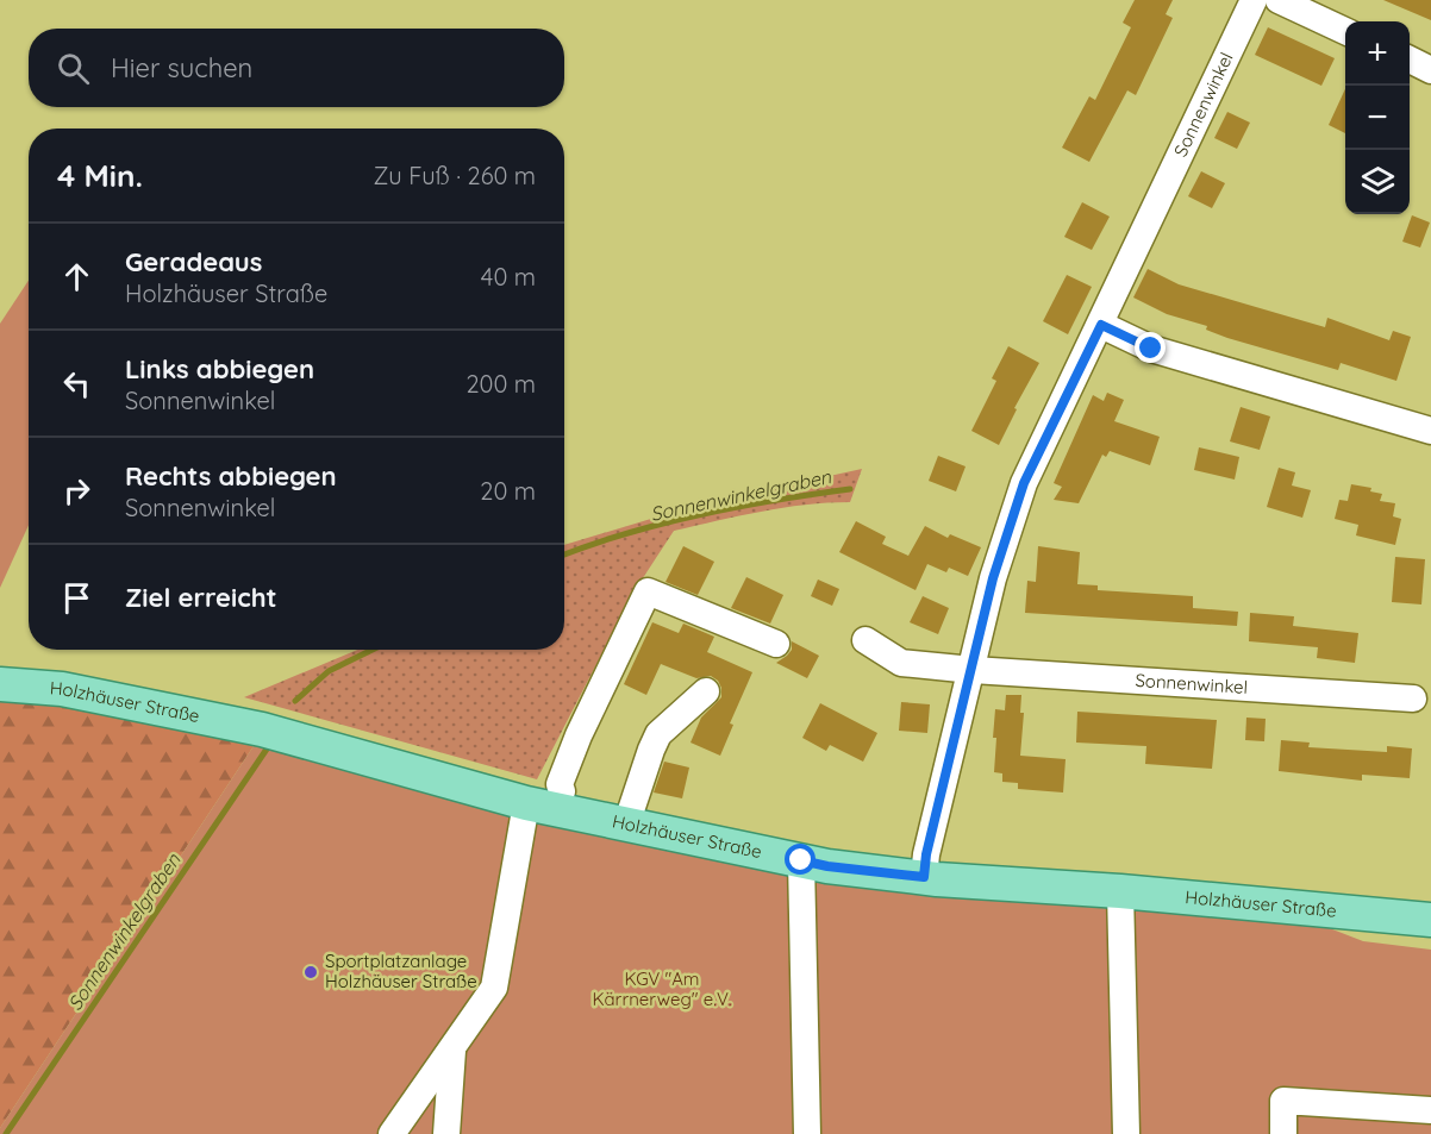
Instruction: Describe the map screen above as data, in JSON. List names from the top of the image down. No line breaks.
{"streets":{"main road":["Holzhäuser Straße"],"street":["Sonnenwinkel"]},"crossings":[["Sonnenwinkel","Holzhäuser Straße"]],"water":["Sonnenwinkelgraben"],"parks":["KGV \"Am Kärrnerweg\" e.V."],"places":["Sportplatzanlage Holzhäuser Straße"],"page":{"map_buttons":["+","−"],"search":"Hier suchen","heading":["4 Min.","Zu Fuß · 260 m"],"list":[["Geradeaus","Holzhäuser Straße","40 m"],["Links abbiegen","Sonnenwinkel","200 m"],["Rechts abbiegen","Sonnenwinkel","20 m"],"Ziel erreicht"]}}
